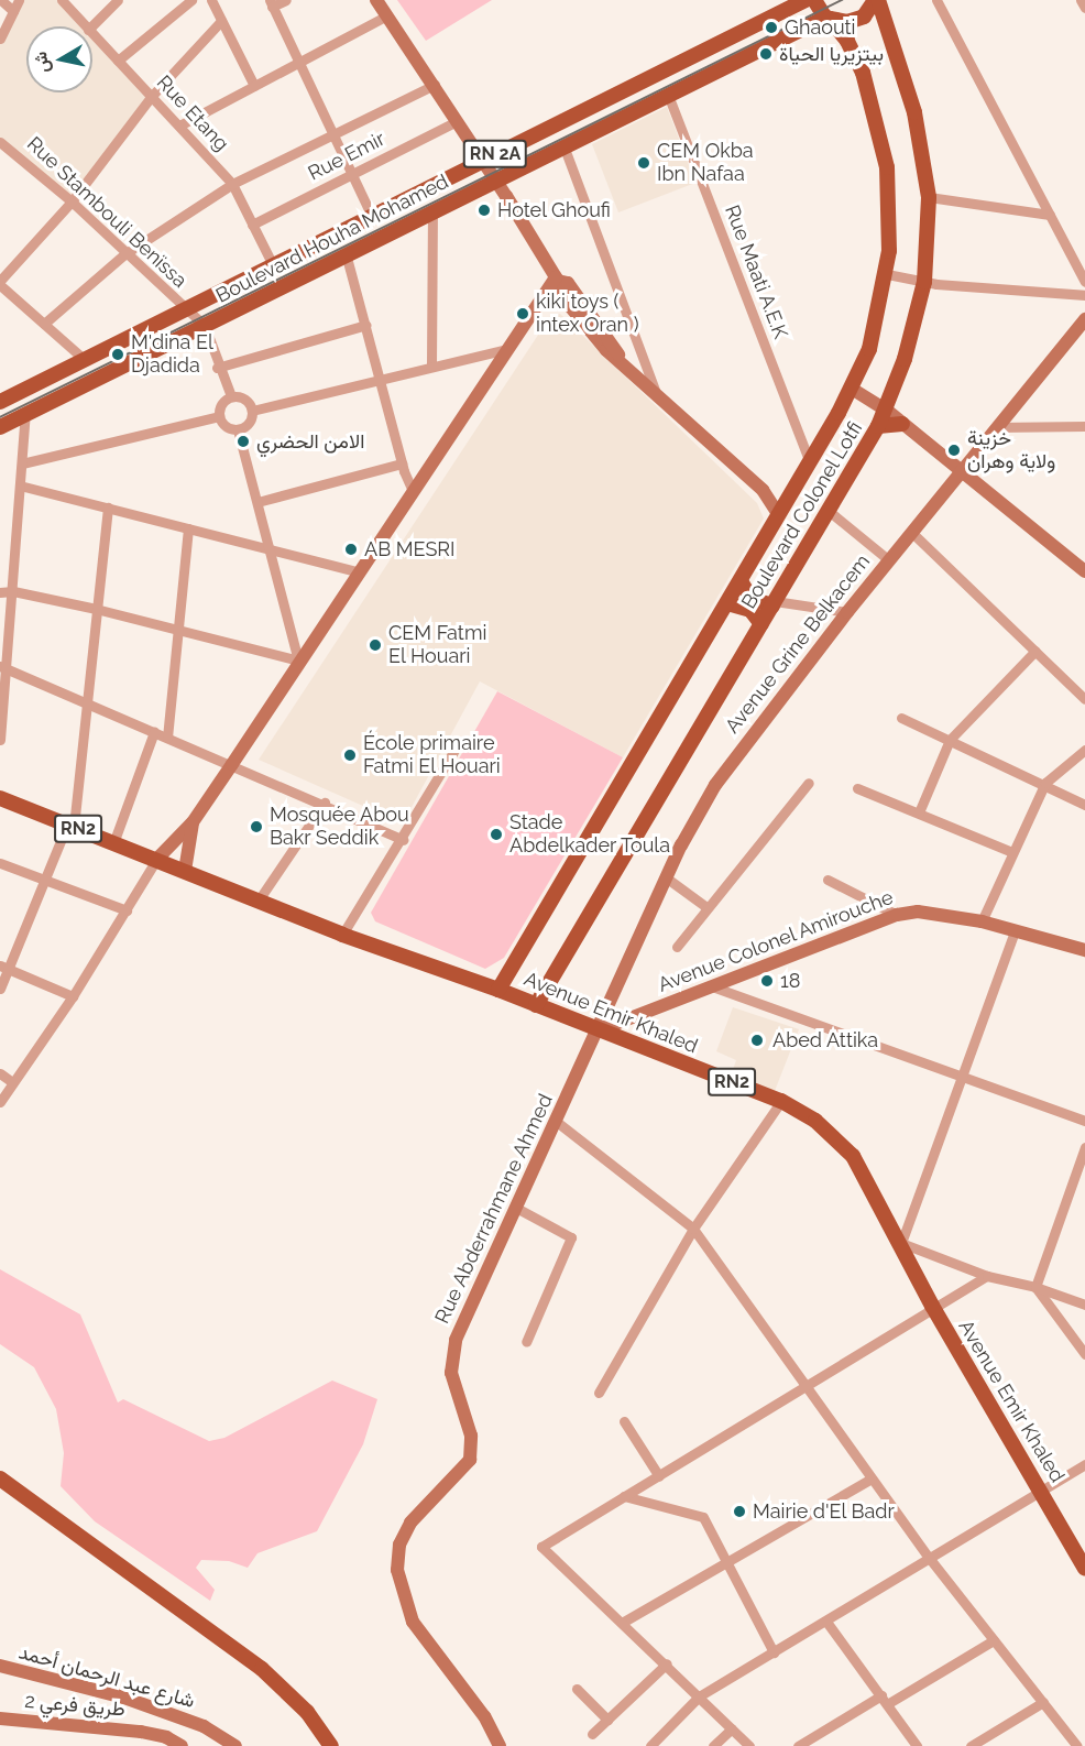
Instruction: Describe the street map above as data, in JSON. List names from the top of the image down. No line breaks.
{"streets":{"main road":["RN 2A","Boulevard Houha Mohamed","Boulevard Colonel Lotfi","Avenue Grine Belkacem","RN2","Avenue Colonel Amirouche","Avenue Emir Khaled","Rue Abderrahmane Ahmed","شارع عبد الرحمان أحمد","طريق فرعي 2"],"street":["Rue Etang","Rue Emir","Rue Stambouli Benïssa","Rue Maati A.E.K"]},"crossings":[["Rue Etang","Rue Emir"],["Rue Etang","Boulevard Houha Mohamed"],["Rue Stambouli Benïssa","Boulevard Houha Mohamed"],["Boulevard Houha Mohamed","Rue Maati A.E.K"],["Boulevard Houha Mohamed","Boulevard Colonel Lotfi"],["Rue Maati A.E.K","Boulevard Colonel Lotfi"],["Boulevard Colonel Lotfi","Avenue Emir Khaled"],["Avenue Grine Belkacem","Avenue Colonel Amirouche"],["Avenue Grine Belkacem","Avenue Emir Khaled"],["Avenue Grine Belkacem","Rue Abderrahmane Ahmed"],["RN2","Avenue Emir Khaled"],["Avenue Colonel Amirouche","Avenue Emir Khaled"],["Avenue Colonel Amirouche","Rue Abderrahmane Ahmed"],["Avenue Emir Khaled","Rue Abderrahmane Ahmed"]],"places":["Ghaouti","بيتزيريا الحياة","CEM Okba Ibn Nafaa","Hotel Ghoufi","kiki toys ( intex Oran )","M'dina El Djadida","الامن الحضري","خزينة ولاية وهران","AB MESRI","CEM Fatmi El Houari","École primaire Fatmi El Houari","Mosquée Abou Bakr Seddik","Stade Abdelkader Toula","18","Abed Attika","Mairie d'El Badr"],"north":"left"}
